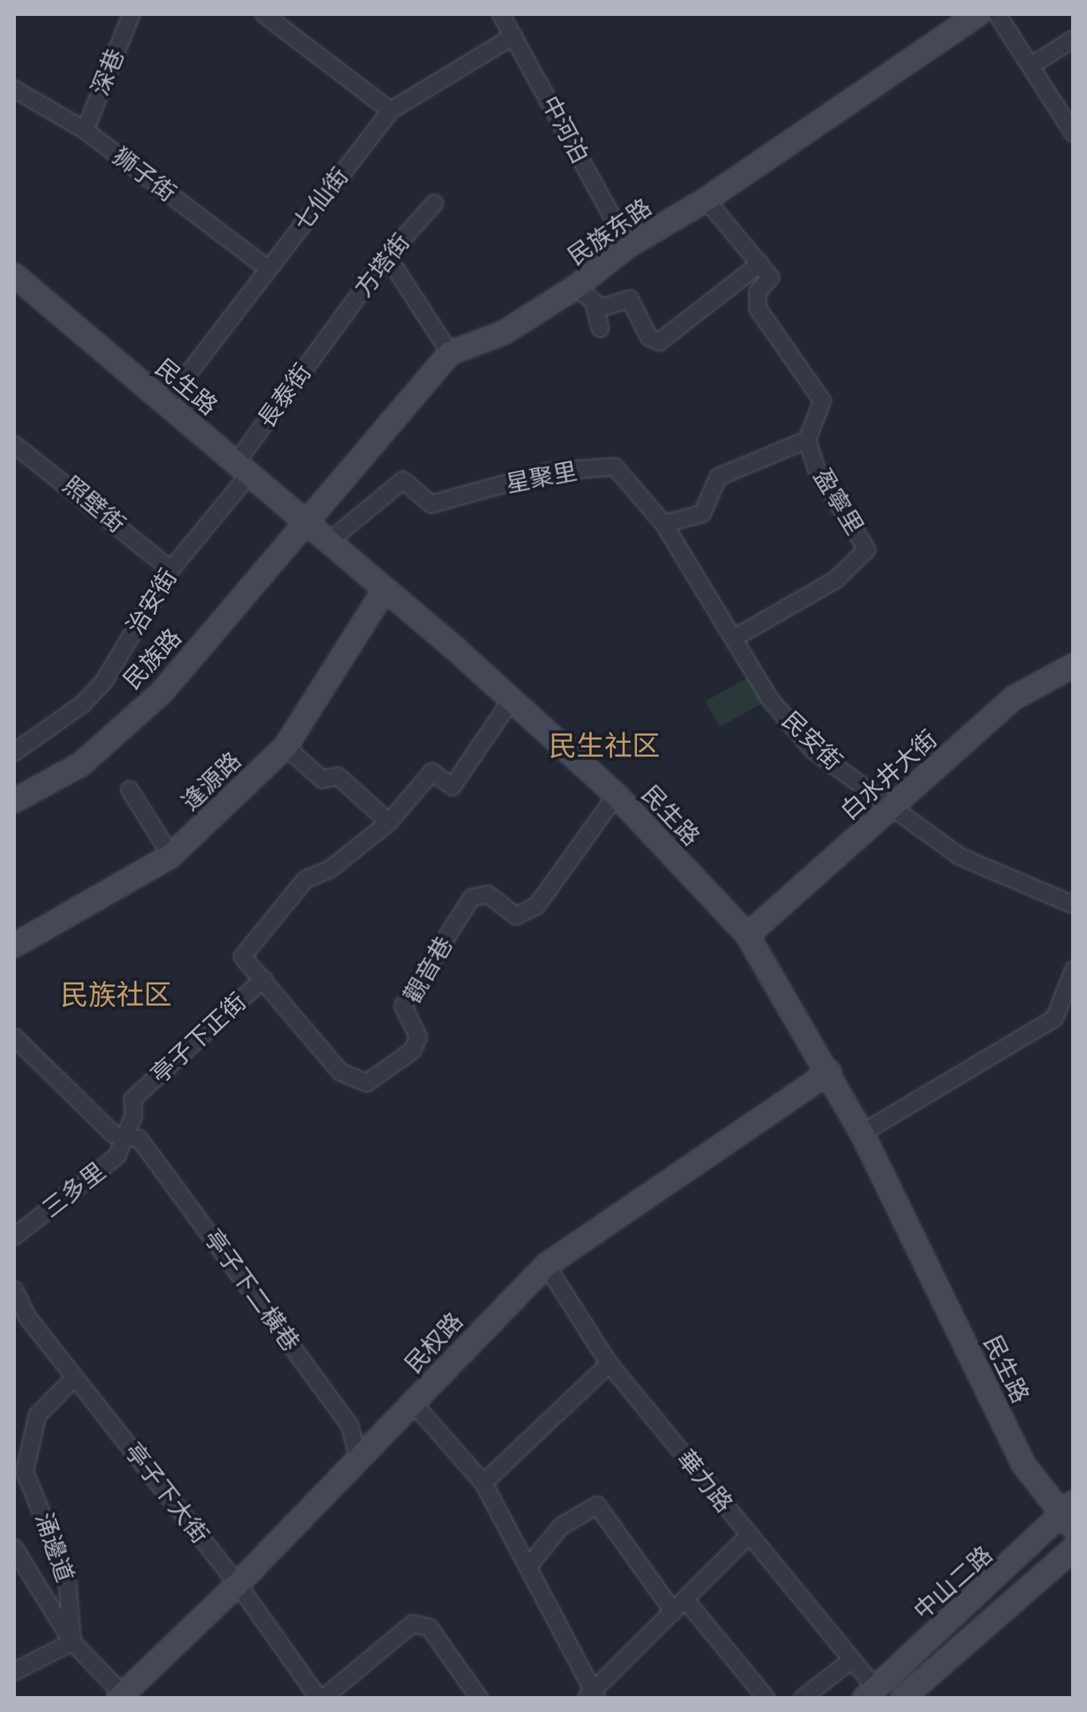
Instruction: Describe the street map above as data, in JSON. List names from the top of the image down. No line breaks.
{"streets":{"street":["深巷","中河泊","狮子街","七仙街","民族东路","方塔街","民生路","長泰街","星聚里","盈寧里","照壁街","治安街","民族路","民安街","白水井大街","逢源路","觀音巷","亭子下正街","三多里","亭子下二橫巷","民权路","華力路","亭子下大街","涌邊道","中山二路"]},"crossings":[["深巷","狮子街"],["中河泊","七仙街"],["中河泊","民族东路"],["狮子街","七仙街"],["七仙街","民生路"],["民族东路","民生路"],["民族东路","民族路"],["方塔街","長泰街"],["民生路","長泰街"],["民生路","星聚里"],["民生路","治安街"],["民生路","民族路"],["民生路","白水井大街"],["民生路","逢源路"],["民生路","觀音巷"],["民生路","亭子下正街"],["民生路","民权路"],["民生路","中山二路"],["長泰街","治安街"],["星聚里","民安街"],["盈寧里","民安街"],["照壁街","治安街"],["民安街","白水井大街"],["觀音巷","亭子下正街"],["亭子下正街","三多里"],["亭子下正街","亭子下二橫巷"],["三多里","亭子下二橫巷"],["亭子下二橫巷","民权路"],["民权路","華力路"],["民权路","亭子下大街"],["民权路","涌邊道"],["華力路","中山二路"],["亭子下大街","涌邊道"]],"districts":["民生社区","民族社区"]}
